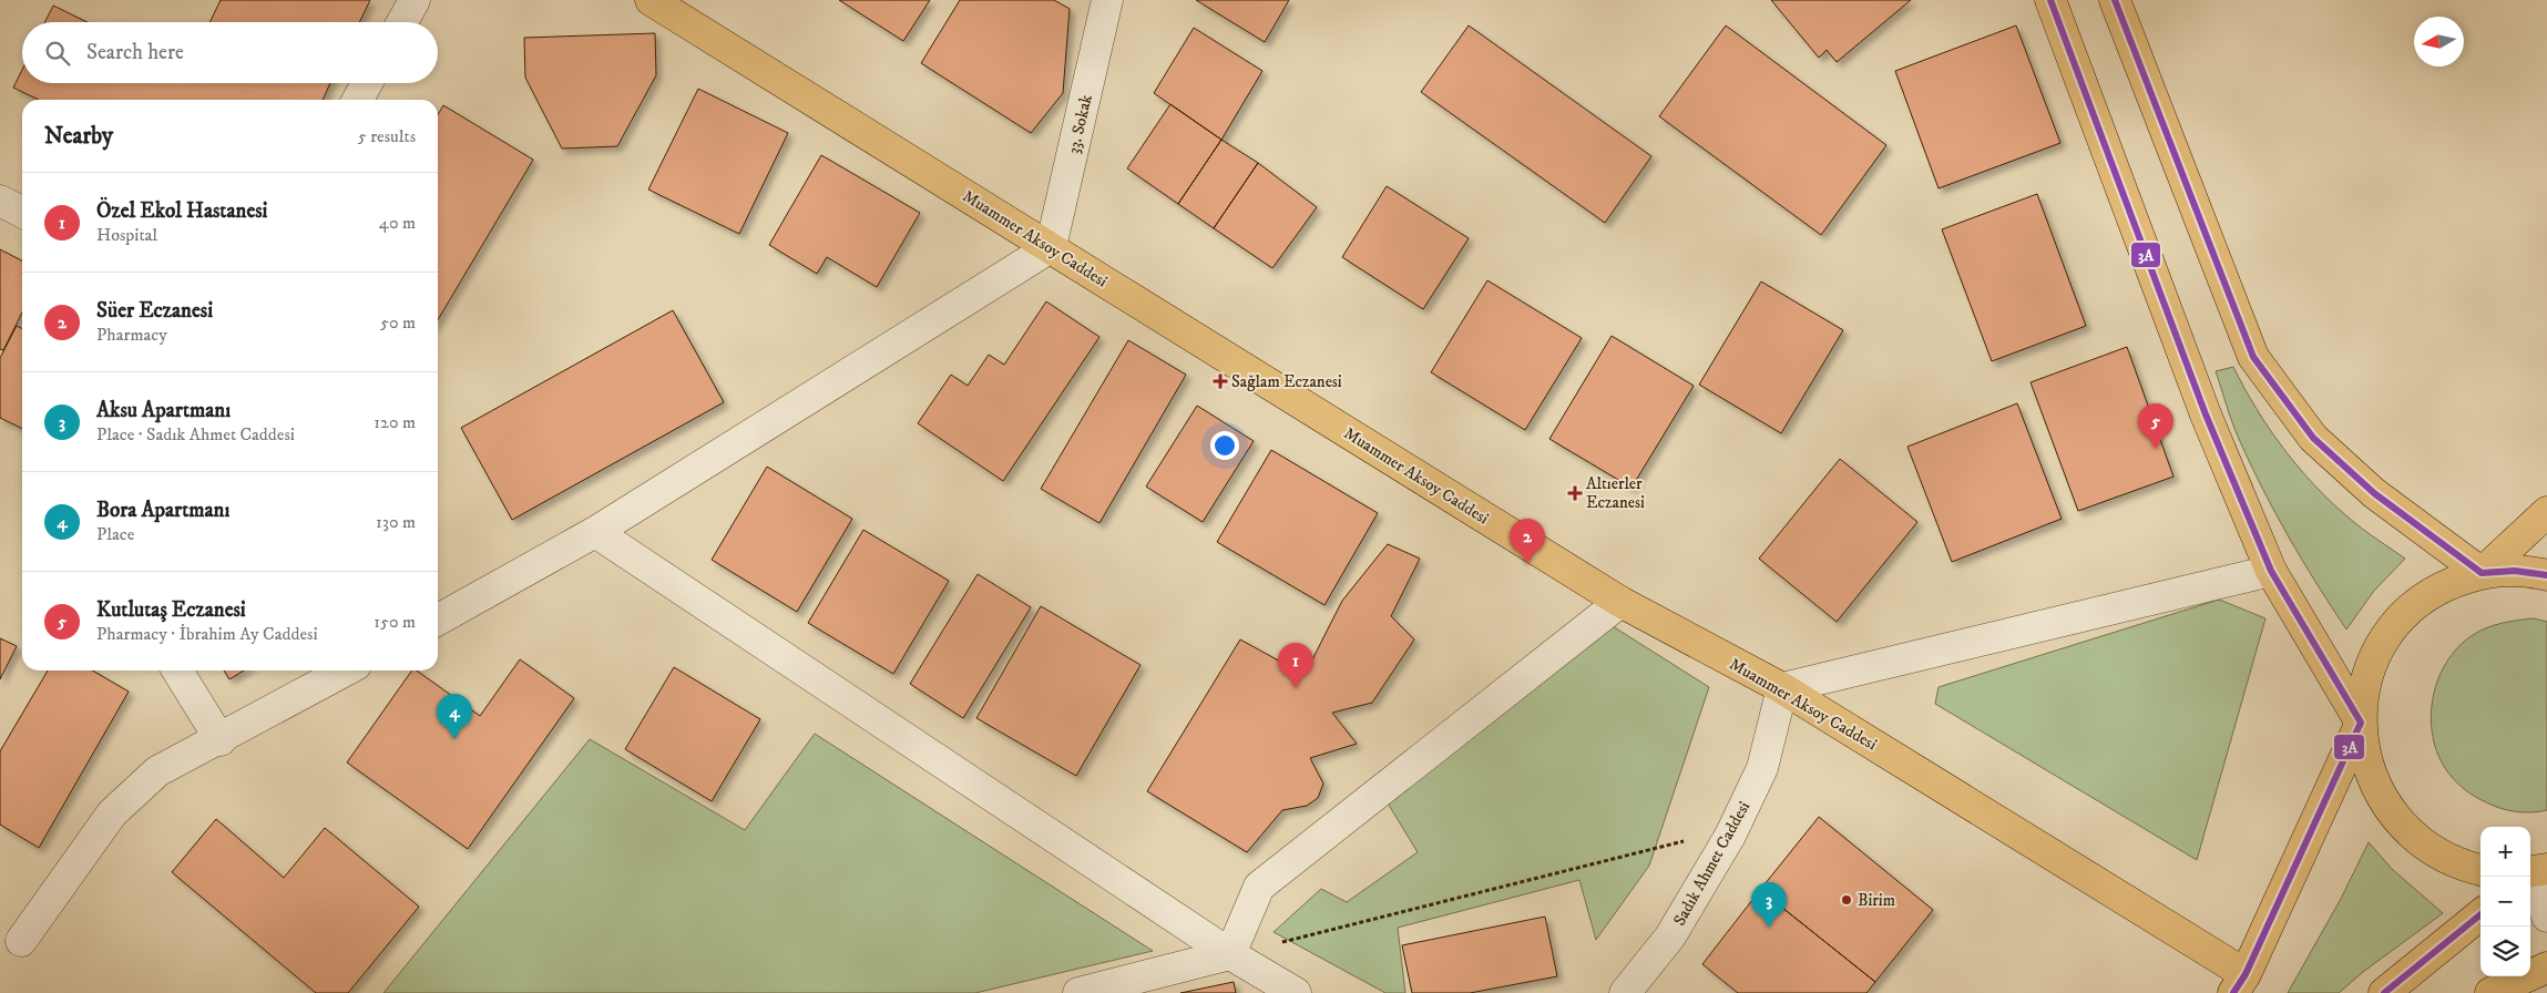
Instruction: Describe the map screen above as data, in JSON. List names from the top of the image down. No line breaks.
{"streets":{"main road":["Muammer Aksoy Caddesi"],"street":["33. Sokak","Sadık Ahmet Caddesi"]},"crossings":[["33. Sokak","Muammer Aksoy Caddesi"],["Muammer Aksoy Caddesi","Sadık Ahmet Caddesi"]],"places":{"health":["Sağlam Eczanesi","Altıerler Eczanesi"],"other":["Birim"]},"lines":["transit line 3A"],"north":"left","page":{"search":"Search here","heading":["Nearby","5 results"],"list":[{"mark":"1","name":"Özel Ekol Hastanesi","note":"Hospital","value":"40 m"},{"mark":"2","name":"Süer Eczanesi","note":"Pharmacy","value":"50 m"},{"mark":"3","name":"Aksu Apartmanı","note":"Place · Sadık Ahmet Caddesi","value":"120 m"},{"mark":"4","name":"Bora Apartmanı","note":"Place","value":"130 m"},{"mark":"5","name":"Kutlutaş Eczanesi","note":"Pharmacy · İbrahim Ay Caddesi","value":"150 m"}],"pins":["5","2","1","4","3"],"map_buttons":["+","−"]}}
